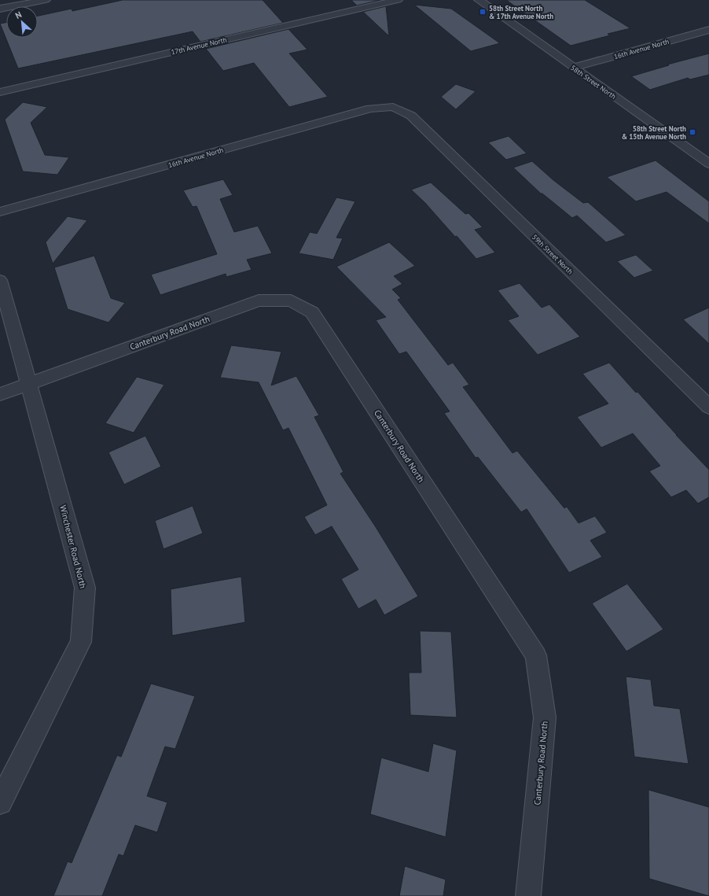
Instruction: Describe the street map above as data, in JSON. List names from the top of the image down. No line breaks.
{"streets":{"street":["17th Avenue North","16th Avenue North","58th Street North","59th Street North","Canterbury Road North","Winchester Road North"]},"crossings":[["16th Avenue North","58th Street North"],["16th Avenue North","59th Street North"],["Canterbury Road North","Winchester Road North"]],"places":{"transit":["58th Street North & 17th Avenue North","58th Street North & 15th Avenue North"]},"north":"top left"}
